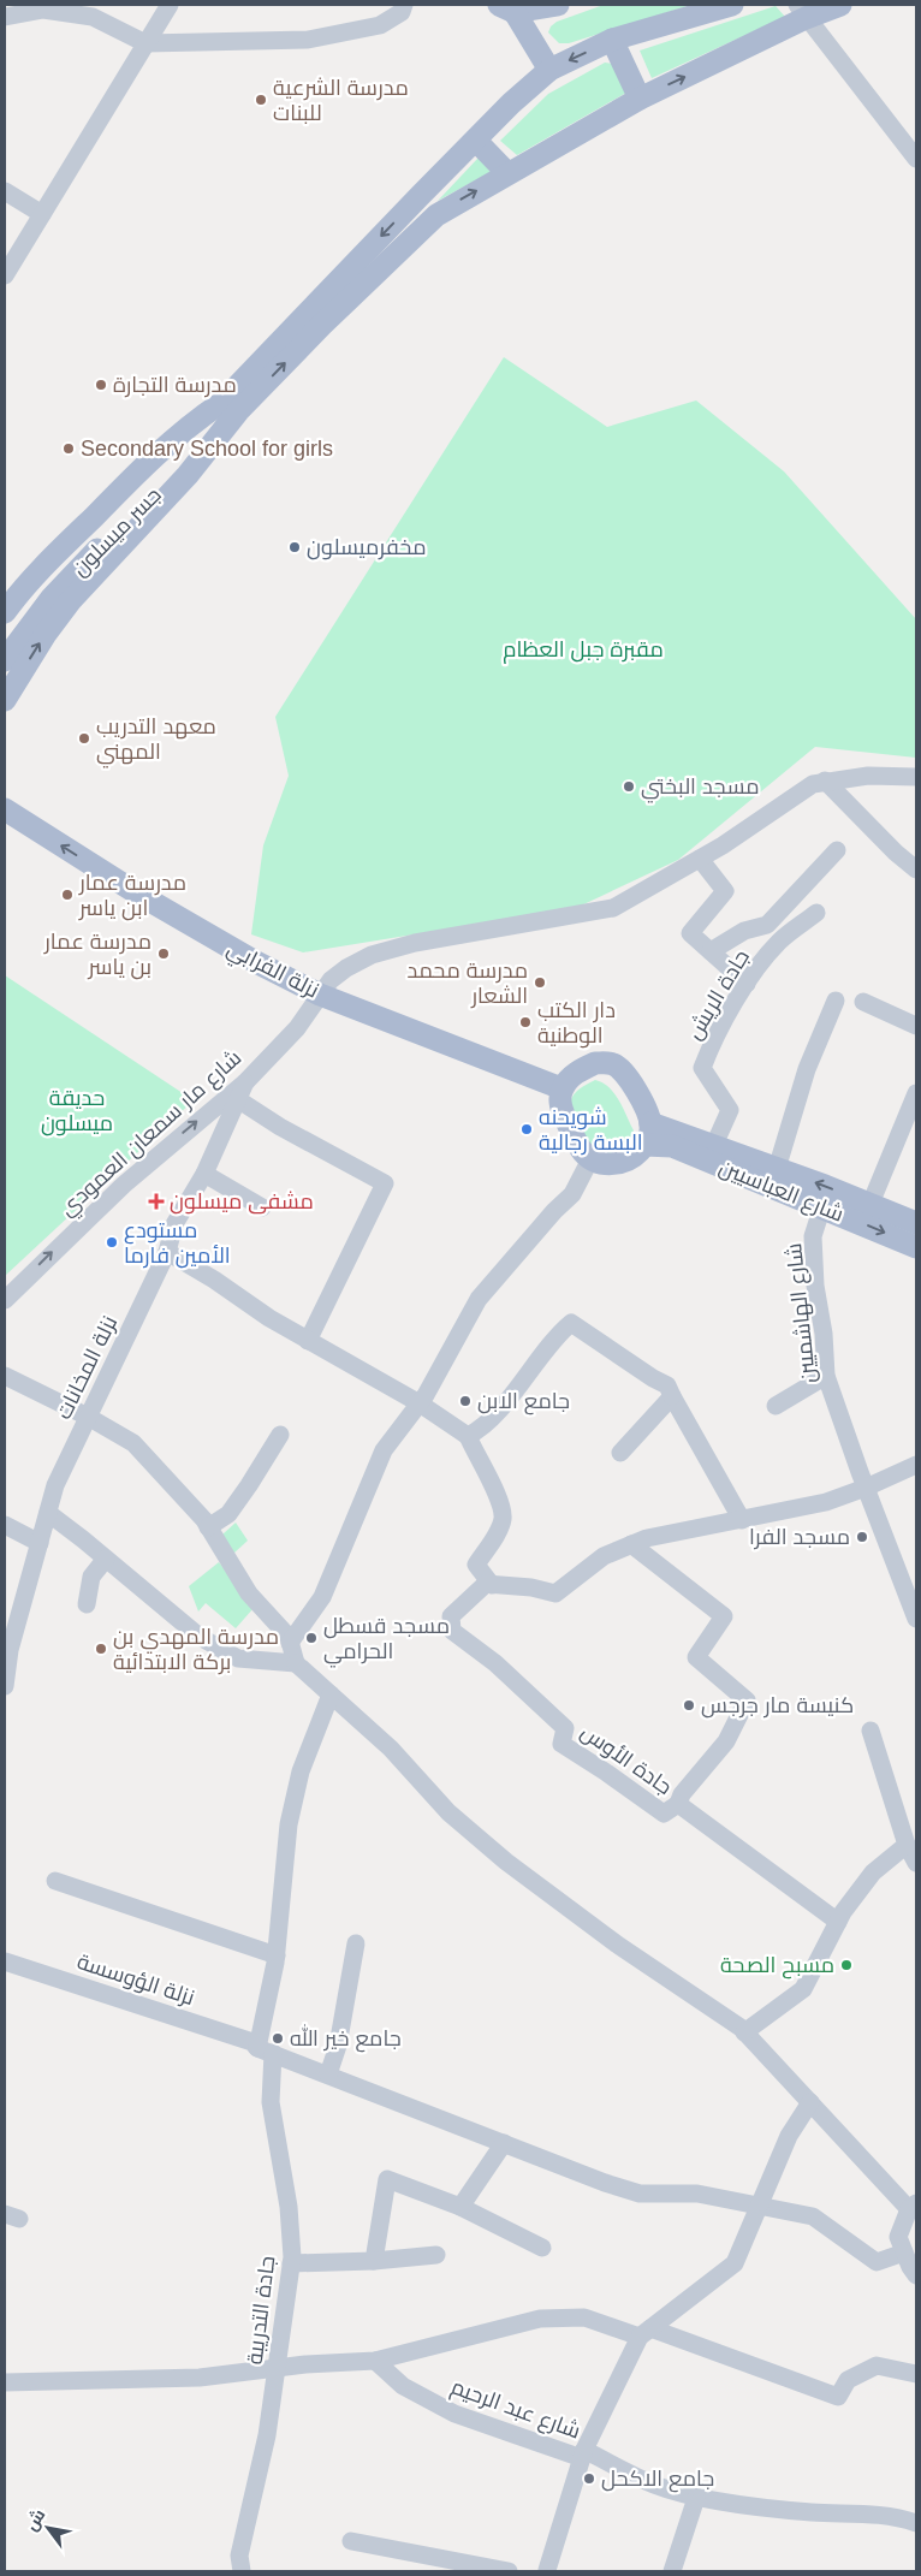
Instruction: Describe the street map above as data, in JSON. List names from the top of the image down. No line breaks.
{"streets":{"main road":["جسر ميسلون","نزلة الفرابي","شارع العباسيين"],"street":["جادة الريش","شارع مار سمعان العمودي","شارع الهاشميين","نزلة المخانات","جادة الأوس","نزلة الؤوسسة","جادة التدريبة","شارع عبد الرحيم"]},"crossings":[["نزلة الفرابي","شارع مار سمعان العمودي"],["نزلة الفرابي","شارع العباسيين"],["جادة الريش","شارع العباسيين"],["شارع مار سمعان العمودي","نزلة المخانات"],["شارع العباسيين","شارع الهاشميين"],["نزلة الؤوسسة","جادة التدريبة"]],"one_way":["نزلة الفرابي"],"parks":["مقبرة جبل العظام","حديقة ميسلون"],"places":{"other":["مدرسة الشرعية للبنات","مدرسة التجارة","Secondary School for girls","مخفرميسلون","معهد التدريب المهني","مسجد البختي","مدرسة عمار ابن ياسر","مدرسة عمار بن ياسر","مدرسة محمد الشعار","دار الكتب الوطنية","شويحنه البسة رجالية","مستودع الأمين فارما","جامع الابن","مسجد الفرا","مسجد قسطل الحرامي","مدرسة المهدي بن بركة الابتدائية","كنيسة مار جرجس","مسبح الصحة","جامع خير الله","جامع الاكحل"],"health":["مشفى ميسلون"]},"north":"top left"}
